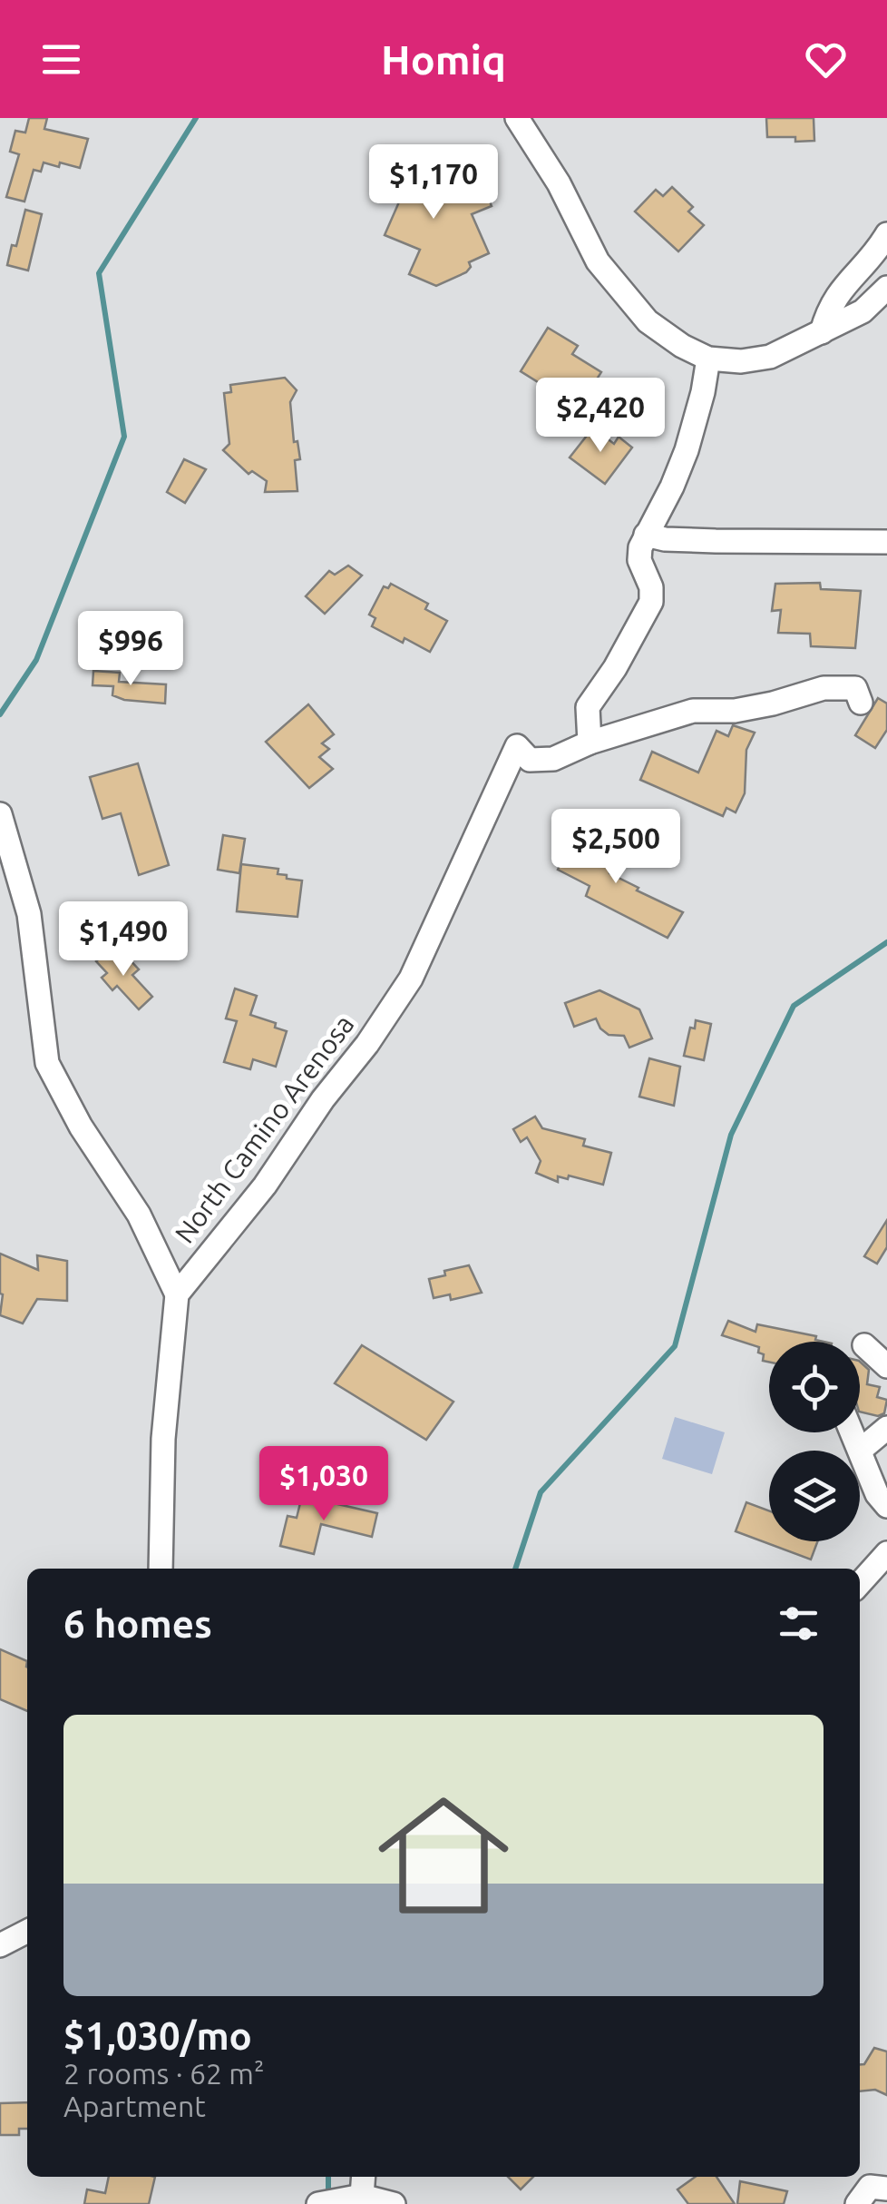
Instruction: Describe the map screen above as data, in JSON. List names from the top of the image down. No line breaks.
{"streets":{"street":["North Camino Arenosa"]},"page":{"header":"Homiq","price":["$1,170","$2,420","$996","$2,500","$1,490","$1,030"],"heading":"6 homes","list":[{"name":"$1,030/mo","note":"2 rooms · 62 m² · Apartment"}]}}
